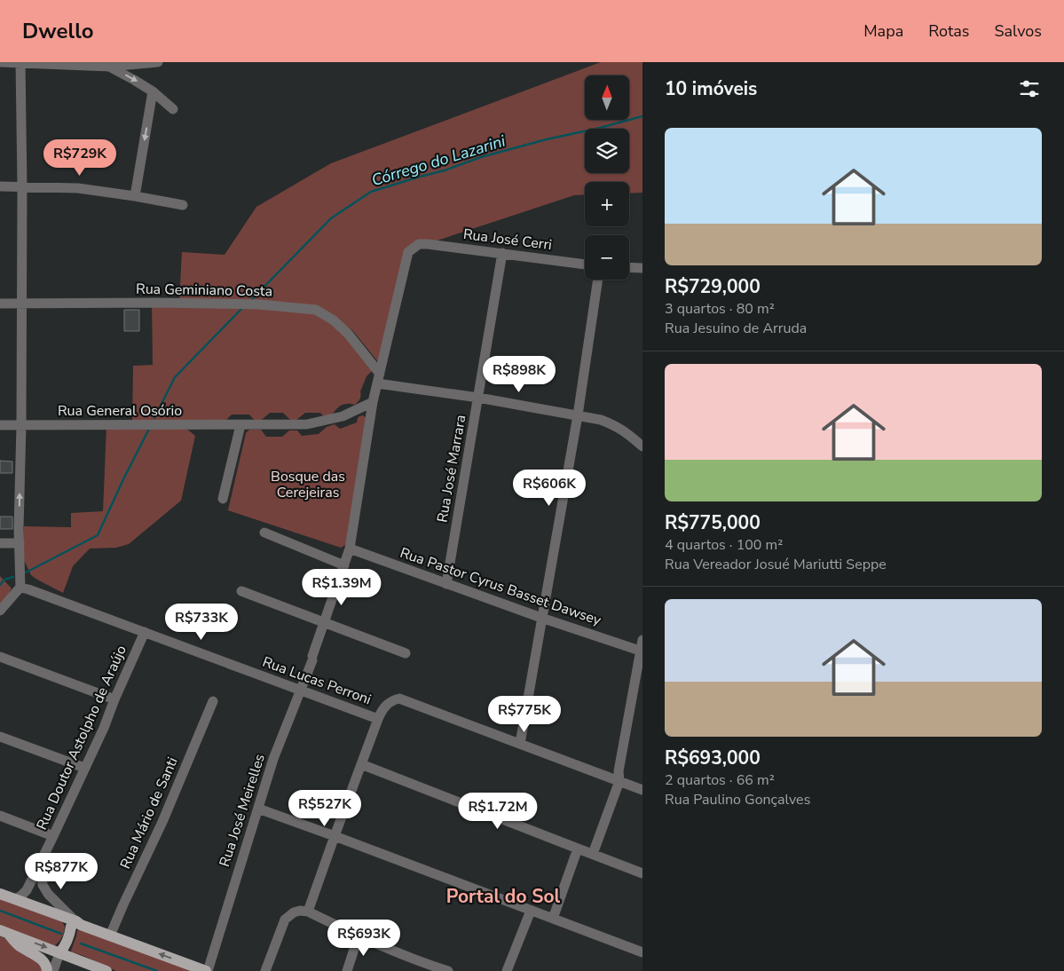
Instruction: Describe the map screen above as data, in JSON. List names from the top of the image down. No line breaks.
{"streets":{"street":["Rua José Cerri","Rua Geminiano Costa","Rua General Osório","Rua José Marrara","Rua Pastor Cyrus Basset Dawsey","Rua Lucas Perroni","Rua Doutor Astolpho de Araújo","Rua José Meirelles","Rua Mário de Santi"]},"crossings":[["Rua José Cerri","Rua José Marrara"],["Rua José Cerri","Rua José Meirelles"],["Rua Geminiano Costa","Rua José Meirelles"],["Rua General Osório","Rua José Meirelles"],["Rua José Marrara","Rua Pastor Cyrus Basset Dawsey"],["Rua Pastor Cyrus Basset Dawsey","Rua José Meirelles"],["Rua Lucas Perroni","Rua Doutor Astolpho de Araújo"],["Rua Lucas Perroni","Rua José Meirelles"]],"districts":["Portal do Sol"],"water":["Córrego do Lazarini"],"parks":["Bosque das Cerejeiras"],"north":"top","page":{"header":"Dwello","nav":["Mapa","Rotas","Salvos"],"heading":"10 imóveis","map_buttons":["+","−"],"list":[{"name":"R$729,000","note":"3 quartos · 80 m² · Rua Jesuino de Arruda"},{"name":"R$775,000","note":"4 quartos · 100 m² · Rua Vereador Josué Mariutti Seppe"},{"name":"R$693,000","note":"2 quartos · 66 m² · Rua Paulino Gonçalves"}],"price":["R$729K","R$898K","R$606K","R$1.39M","R$733K","R$775K","R$527K","R$1.72M","R$877K","R$693K"]}}
